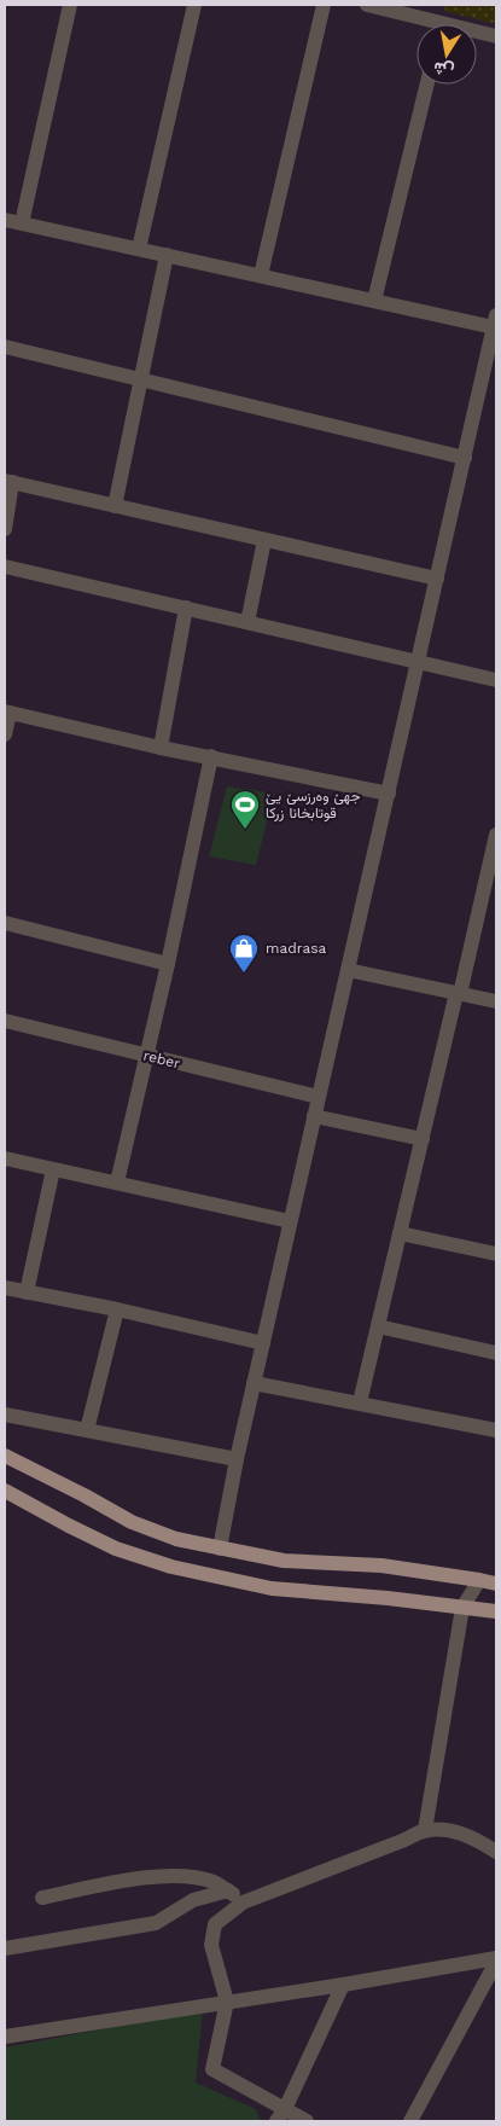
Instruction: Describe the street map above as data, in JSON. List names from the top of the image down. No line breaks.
{"streets":{"street":["reber"]},"places":{"sports":["جھێ وەرزسێ یێ قوتابخانا زرکا"],"shop":["madrasa"]},"north":"bottom"}
